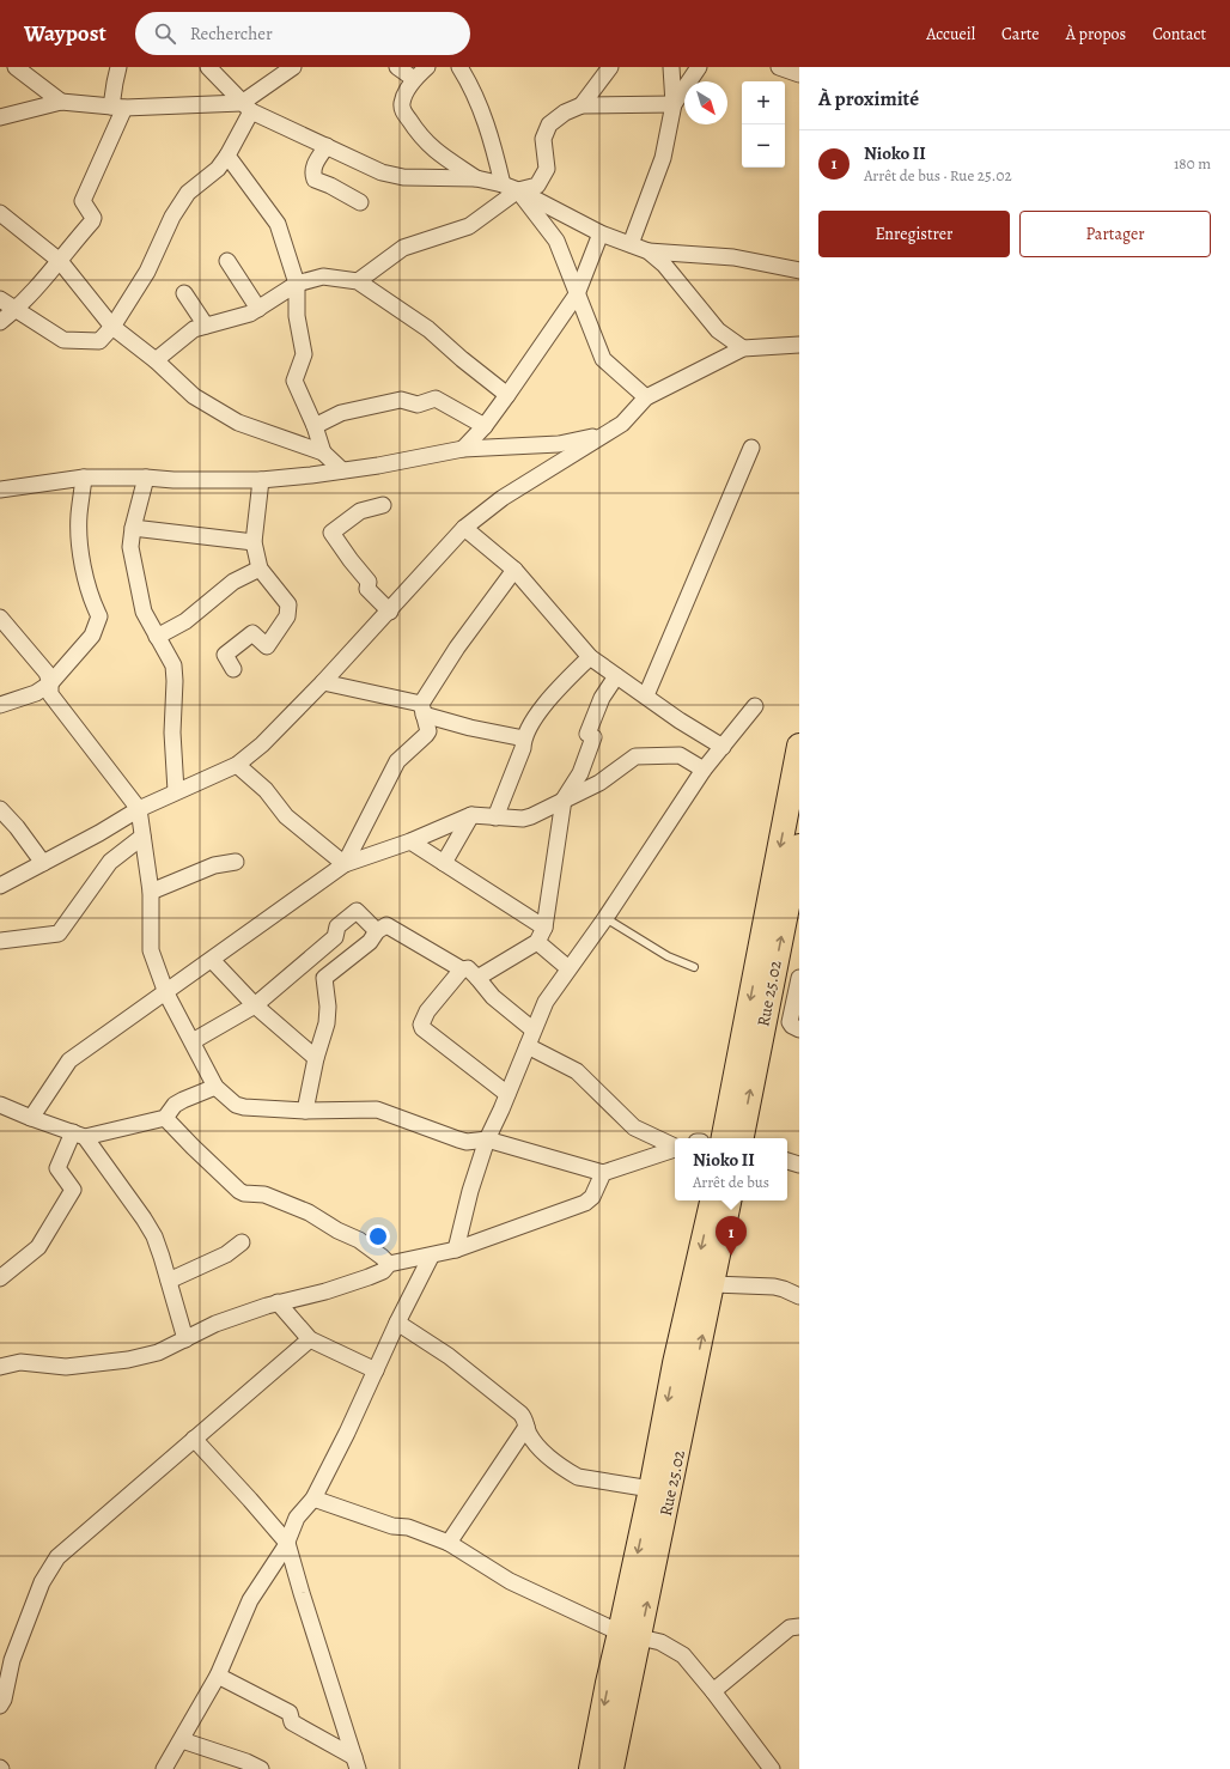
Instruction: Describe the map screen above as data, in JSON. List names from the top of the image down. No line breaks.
{"streets":{"main road":["Rue 25.02"]},"north":"bottom right","page":{"header":"Waypost","search":"Rechercher","nav":["Accueil","Carte","À propos","Contact"],"heading":"À proximité","map_buttons":["+","−"],"list":[{"mark":"1","name":"Nioko II","note":"Arrêt de bus · Rue 25.02","value":"180 m"}],"buttons":["Enregistrer","Partager"],"popup":["Nioko II","Arrêt de bus"],"pins":"1"}}
